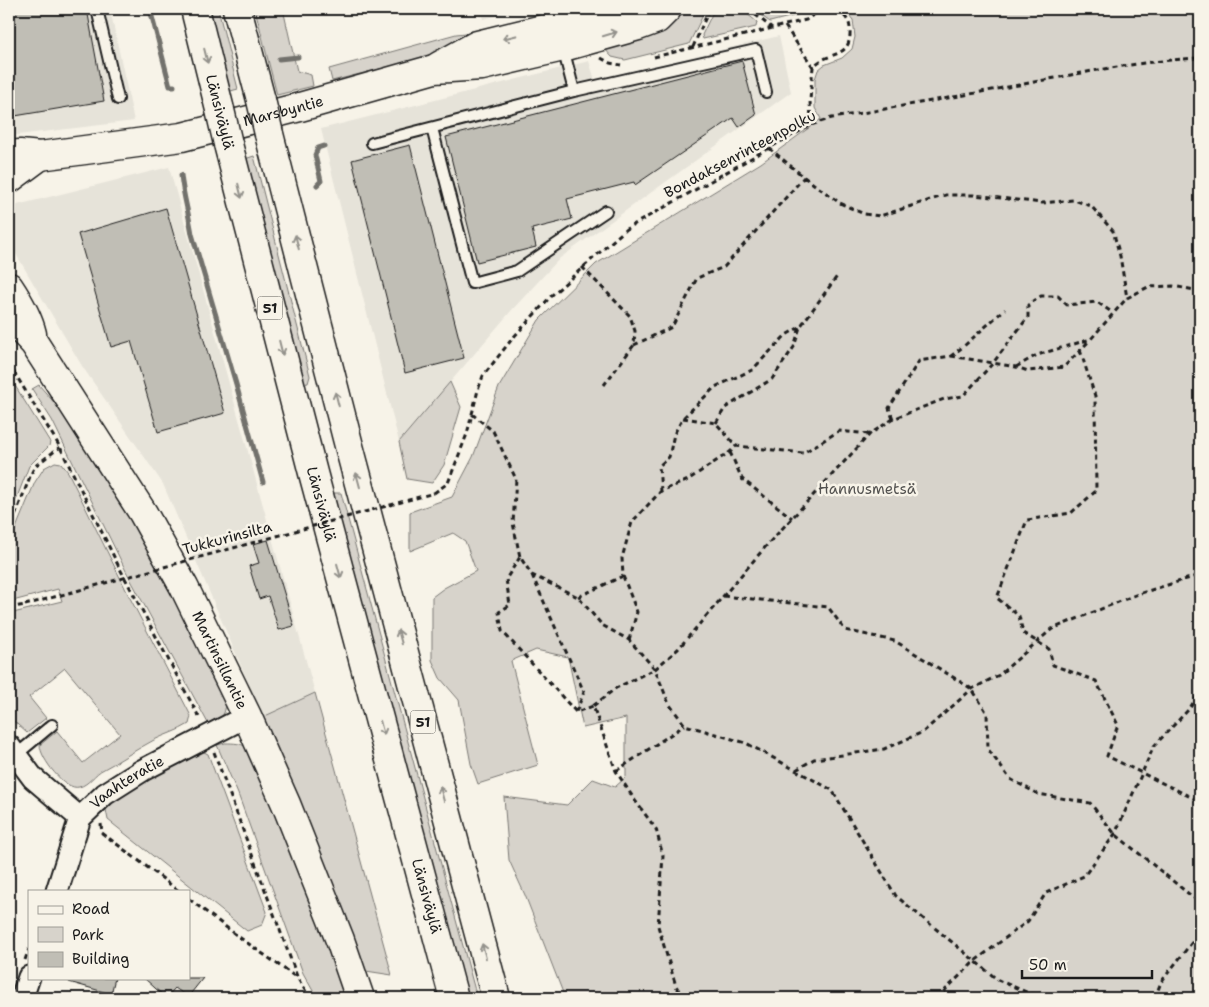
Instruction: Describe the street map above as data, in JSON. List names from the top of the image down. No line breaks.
{"streets":{"main road":["Marsbyntie","Länsiväylä","51","Martinsillantie"],"street":["Vaahteratie"],"path":["Bondaksenrinteenpolku","Tukkurinsilta"]},"crossings":[["Bondaksenrinteenpolku","Tukkurinsilta"],["Martinsillantie","Vaahteratie"]],"parks":["Hannusmetsä"],"legend":["Road","Park","Building"],"scale_bar":"50 m"}
